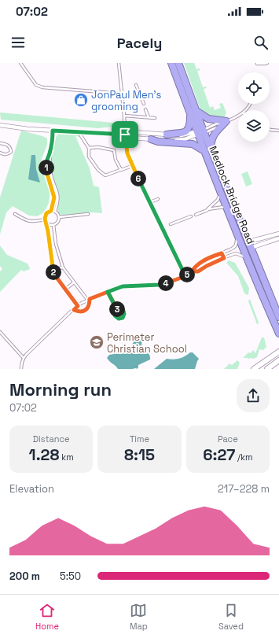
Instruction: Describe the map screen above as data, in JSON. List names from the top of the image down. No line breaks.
{"streets":{"highway":["Medlock Bridge Road"]},"places":{"shop":["JonPaul Men's grooming"],"school or university":["Perimeter Christian School"]},"page":{"status":"07:02","header":"Pacely","pins":["1","6","2","5","4","3"],"heading":["Morning run","07:02"],"stats":[["Distance","1.28 km"],["Time","8:15"],["Pace","6:27 /km"]],"chart":["Elevation","217–228 m"],"list":[{"name":"200 m","note":"5:50"}],"tabs":["Home","Map","Saved"]}}
